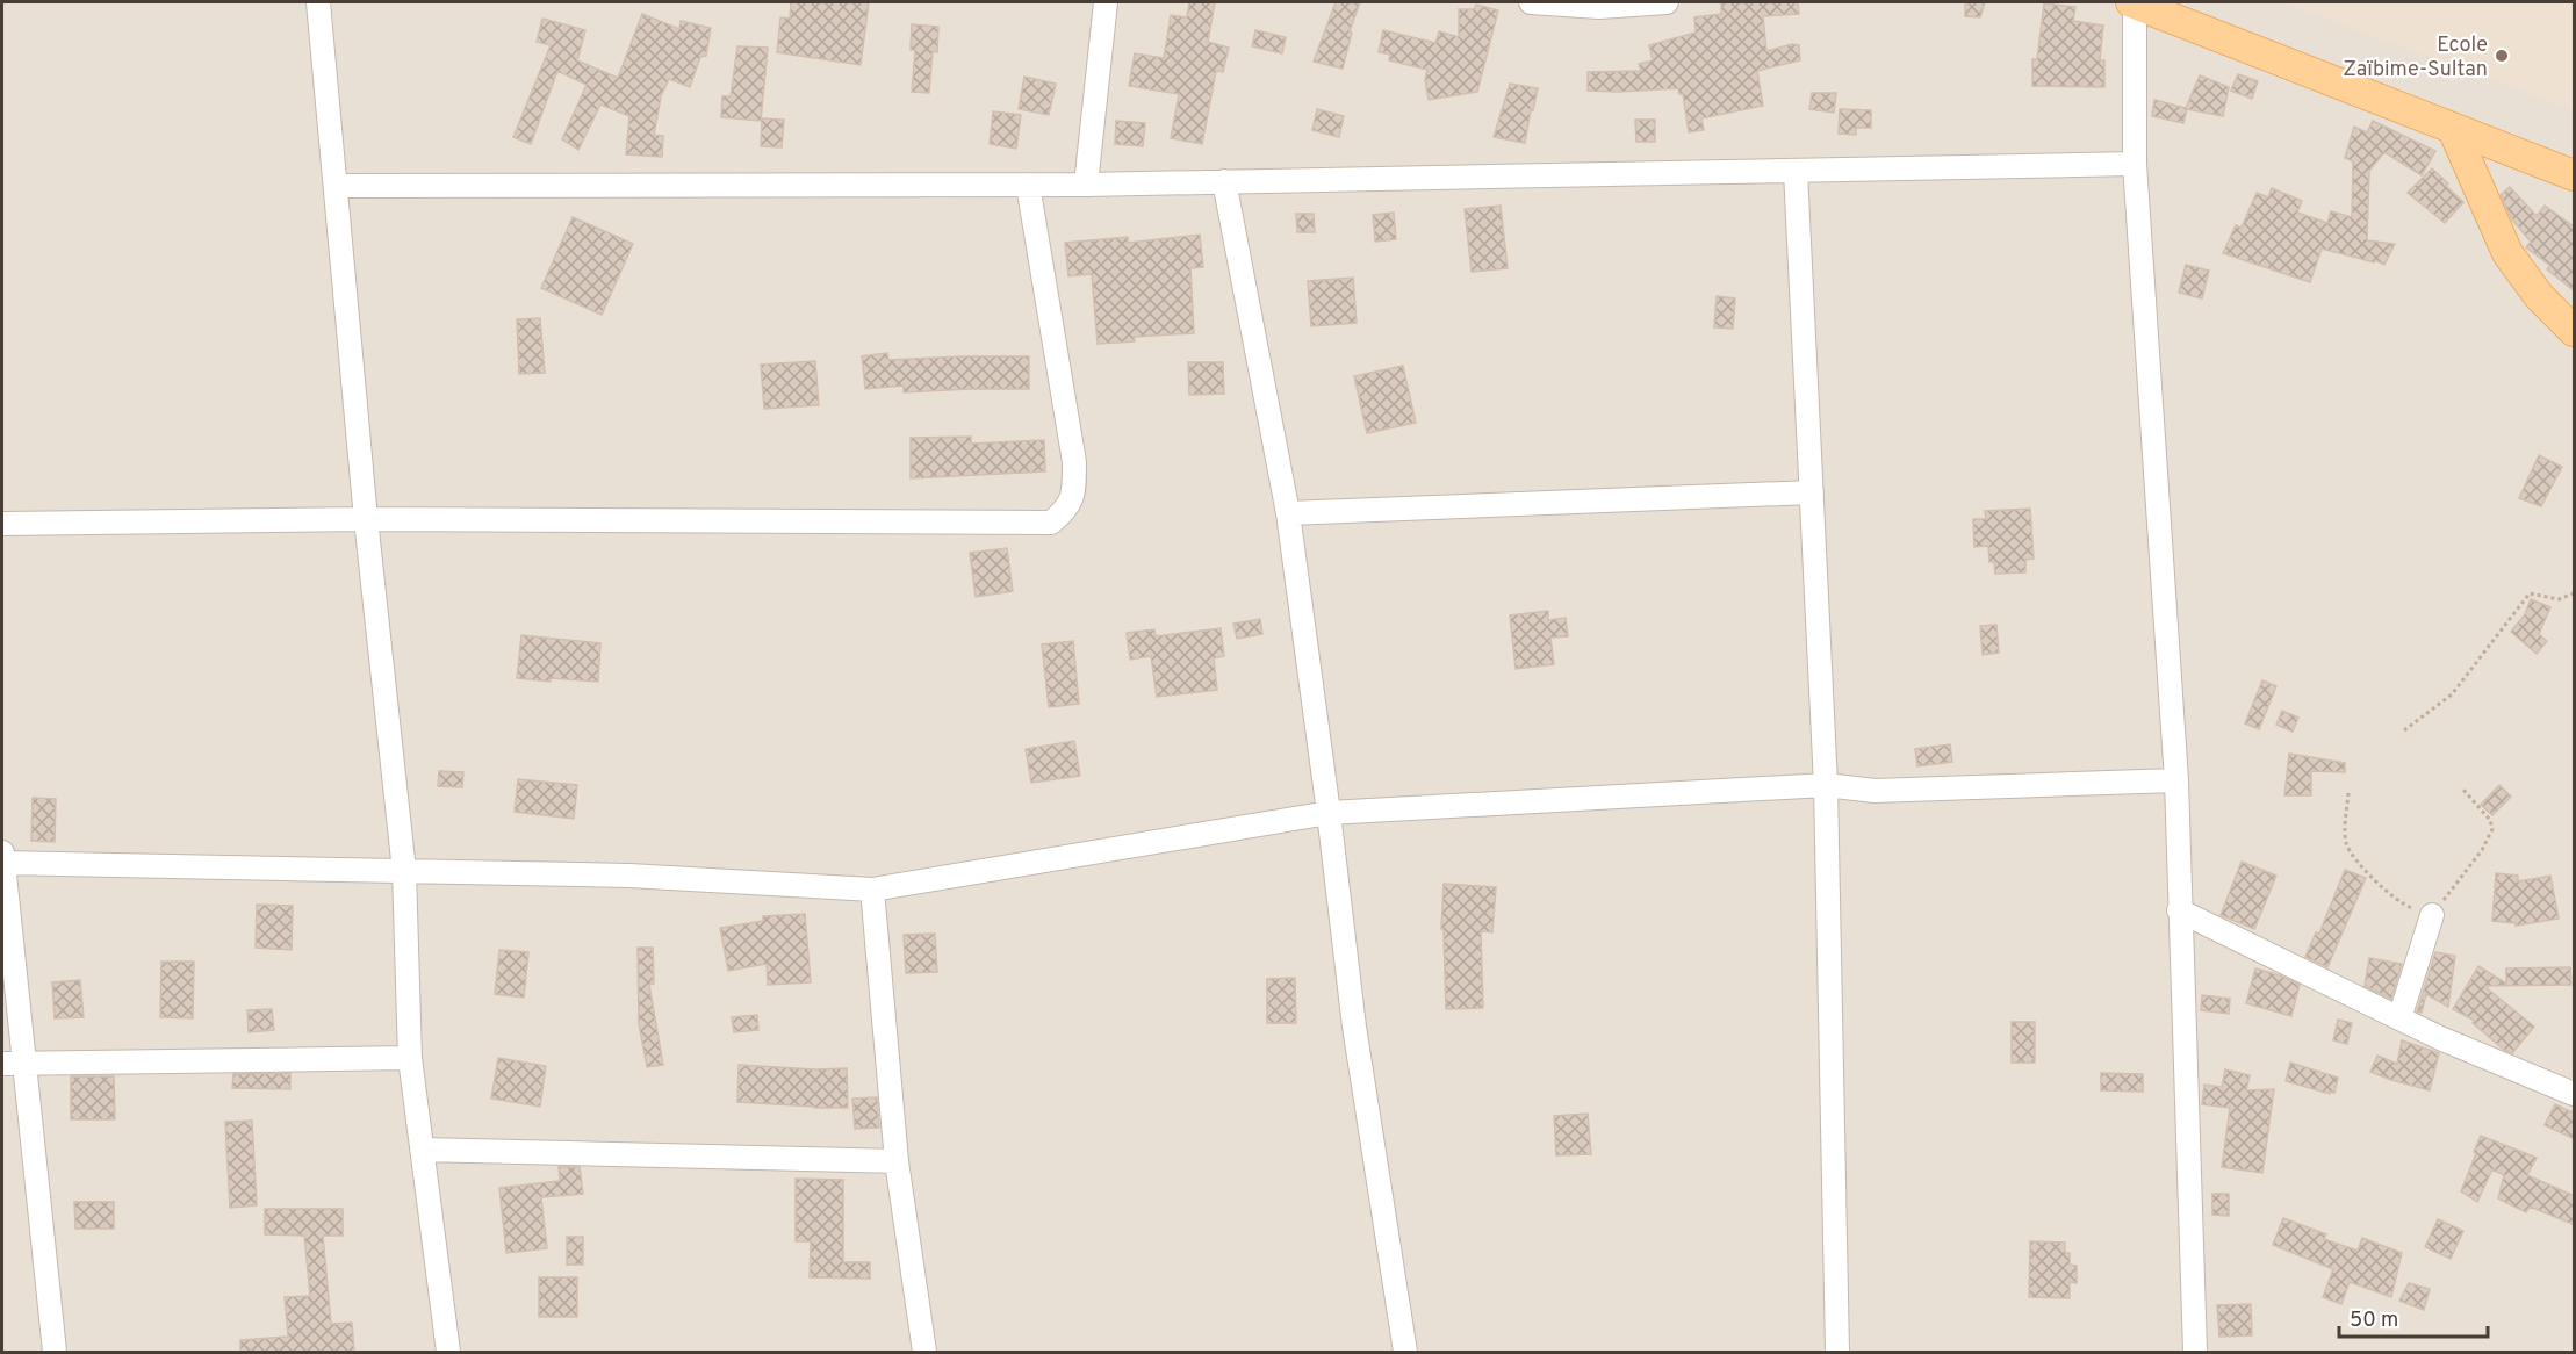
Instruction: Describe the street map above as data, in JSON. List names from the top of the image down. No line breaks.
{"places":["Ecole Zaïbime-Sultan"],"scale_bar":"50 m"}
